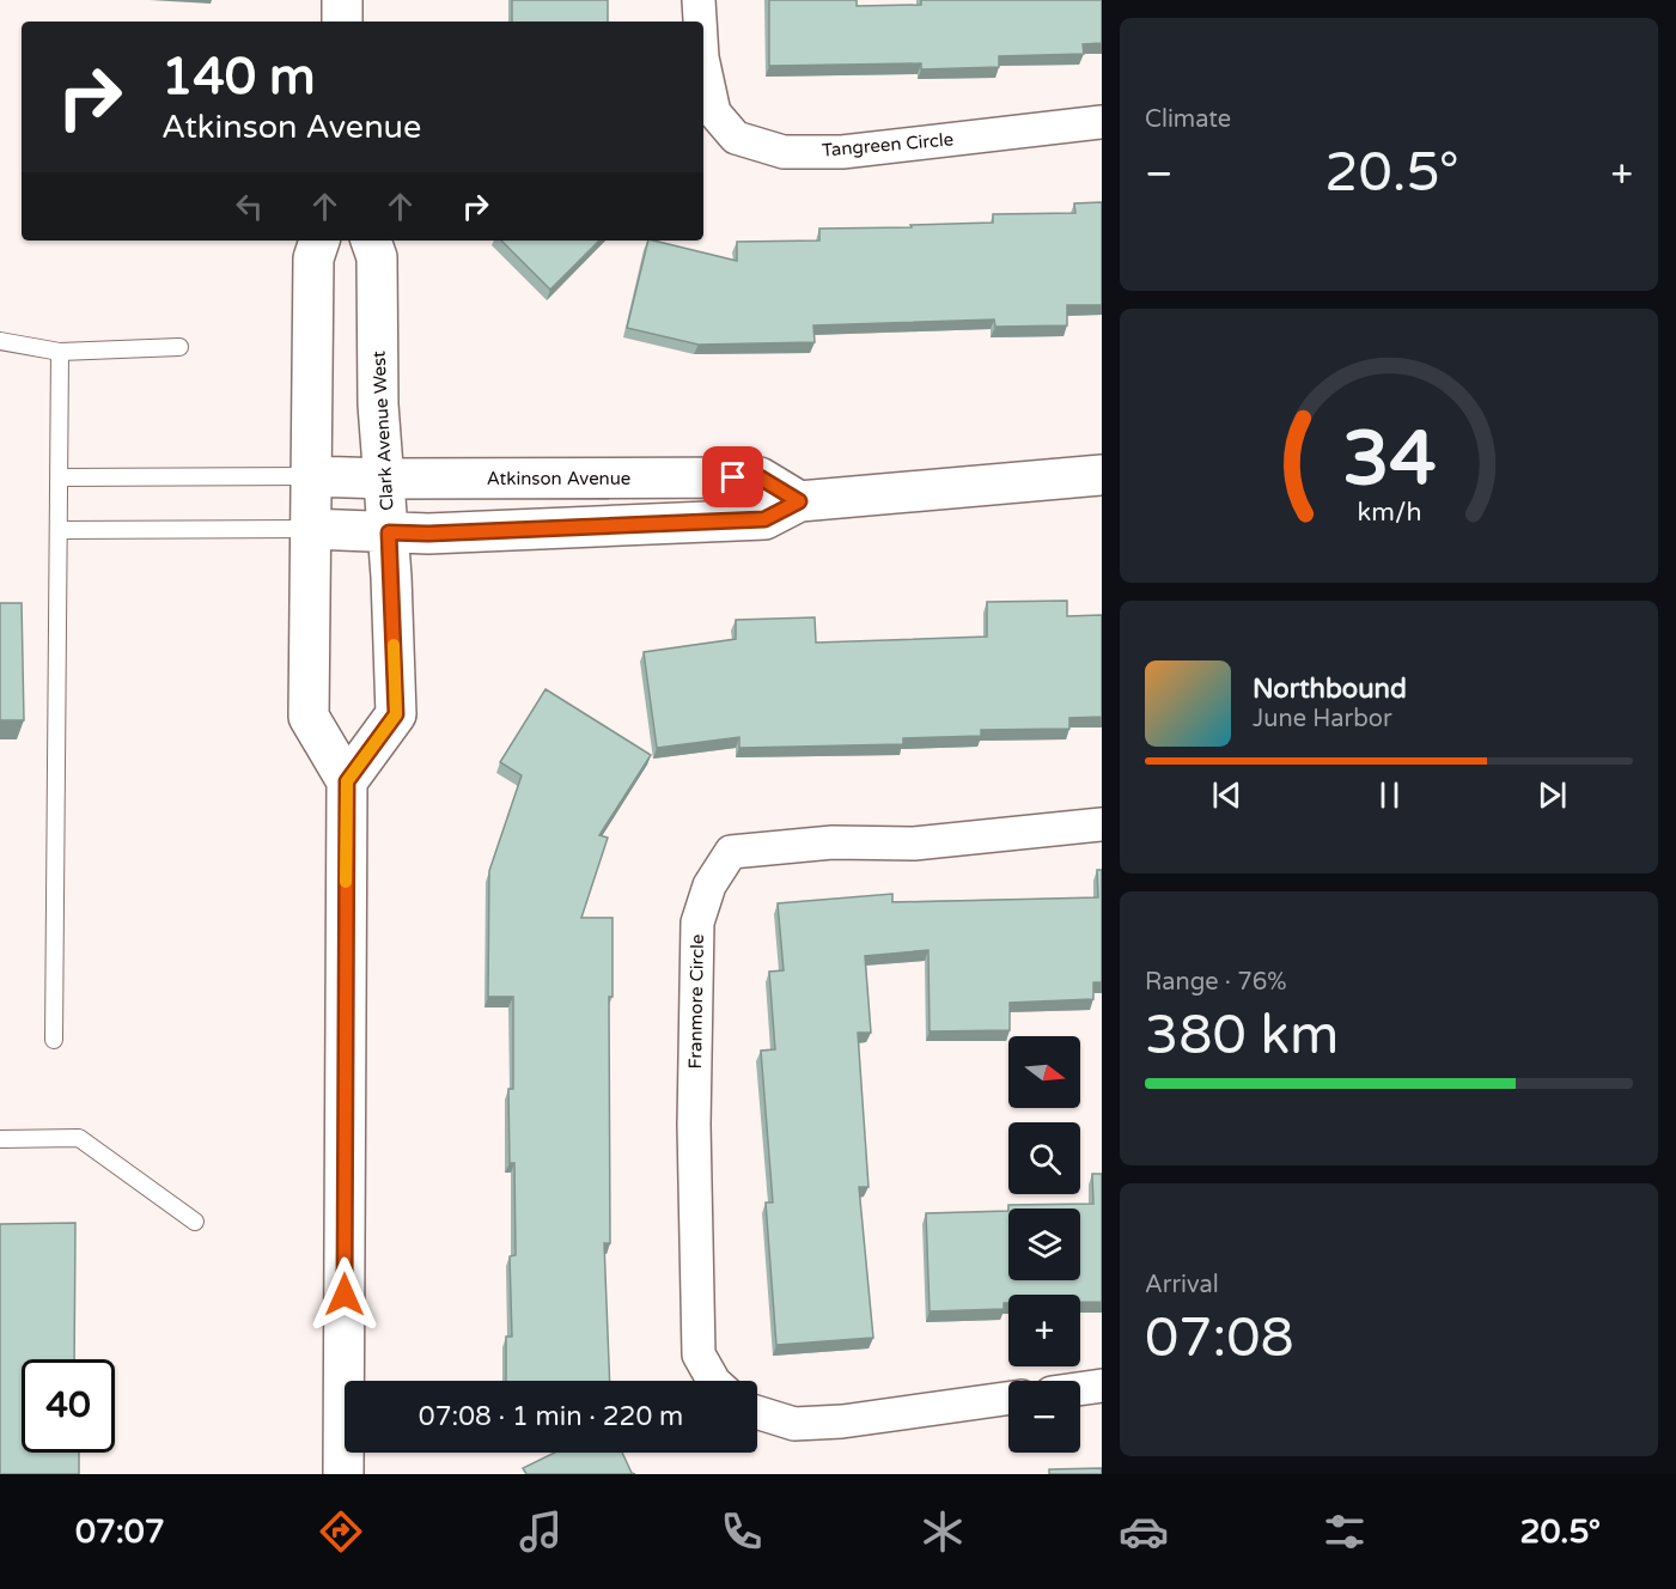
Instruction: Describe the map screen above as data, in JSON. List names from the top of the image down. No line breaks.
{"streets":{"street":["Tangreen Circle","Clark Avenue West","Atkinson Avenue","Franmore Circle"]},"crossings":[["Clark Avenue West","Atkinson Avenue"]],"north":"right","page":{"tile":["Climate",["Range · 76%","380 km"],["Arrival","07:08"]],"turn":["140 m","Atkinson Avenue"],"heat":["−","20.5°","+"],"song":["Northbound","June Harbor"],"map_buttons":["+","−"],"limit":"40","trip":"07:08 · 1 min · 220 m","tabs":["07:07","20.5°"],"gauge":["34","km/h"]}}
